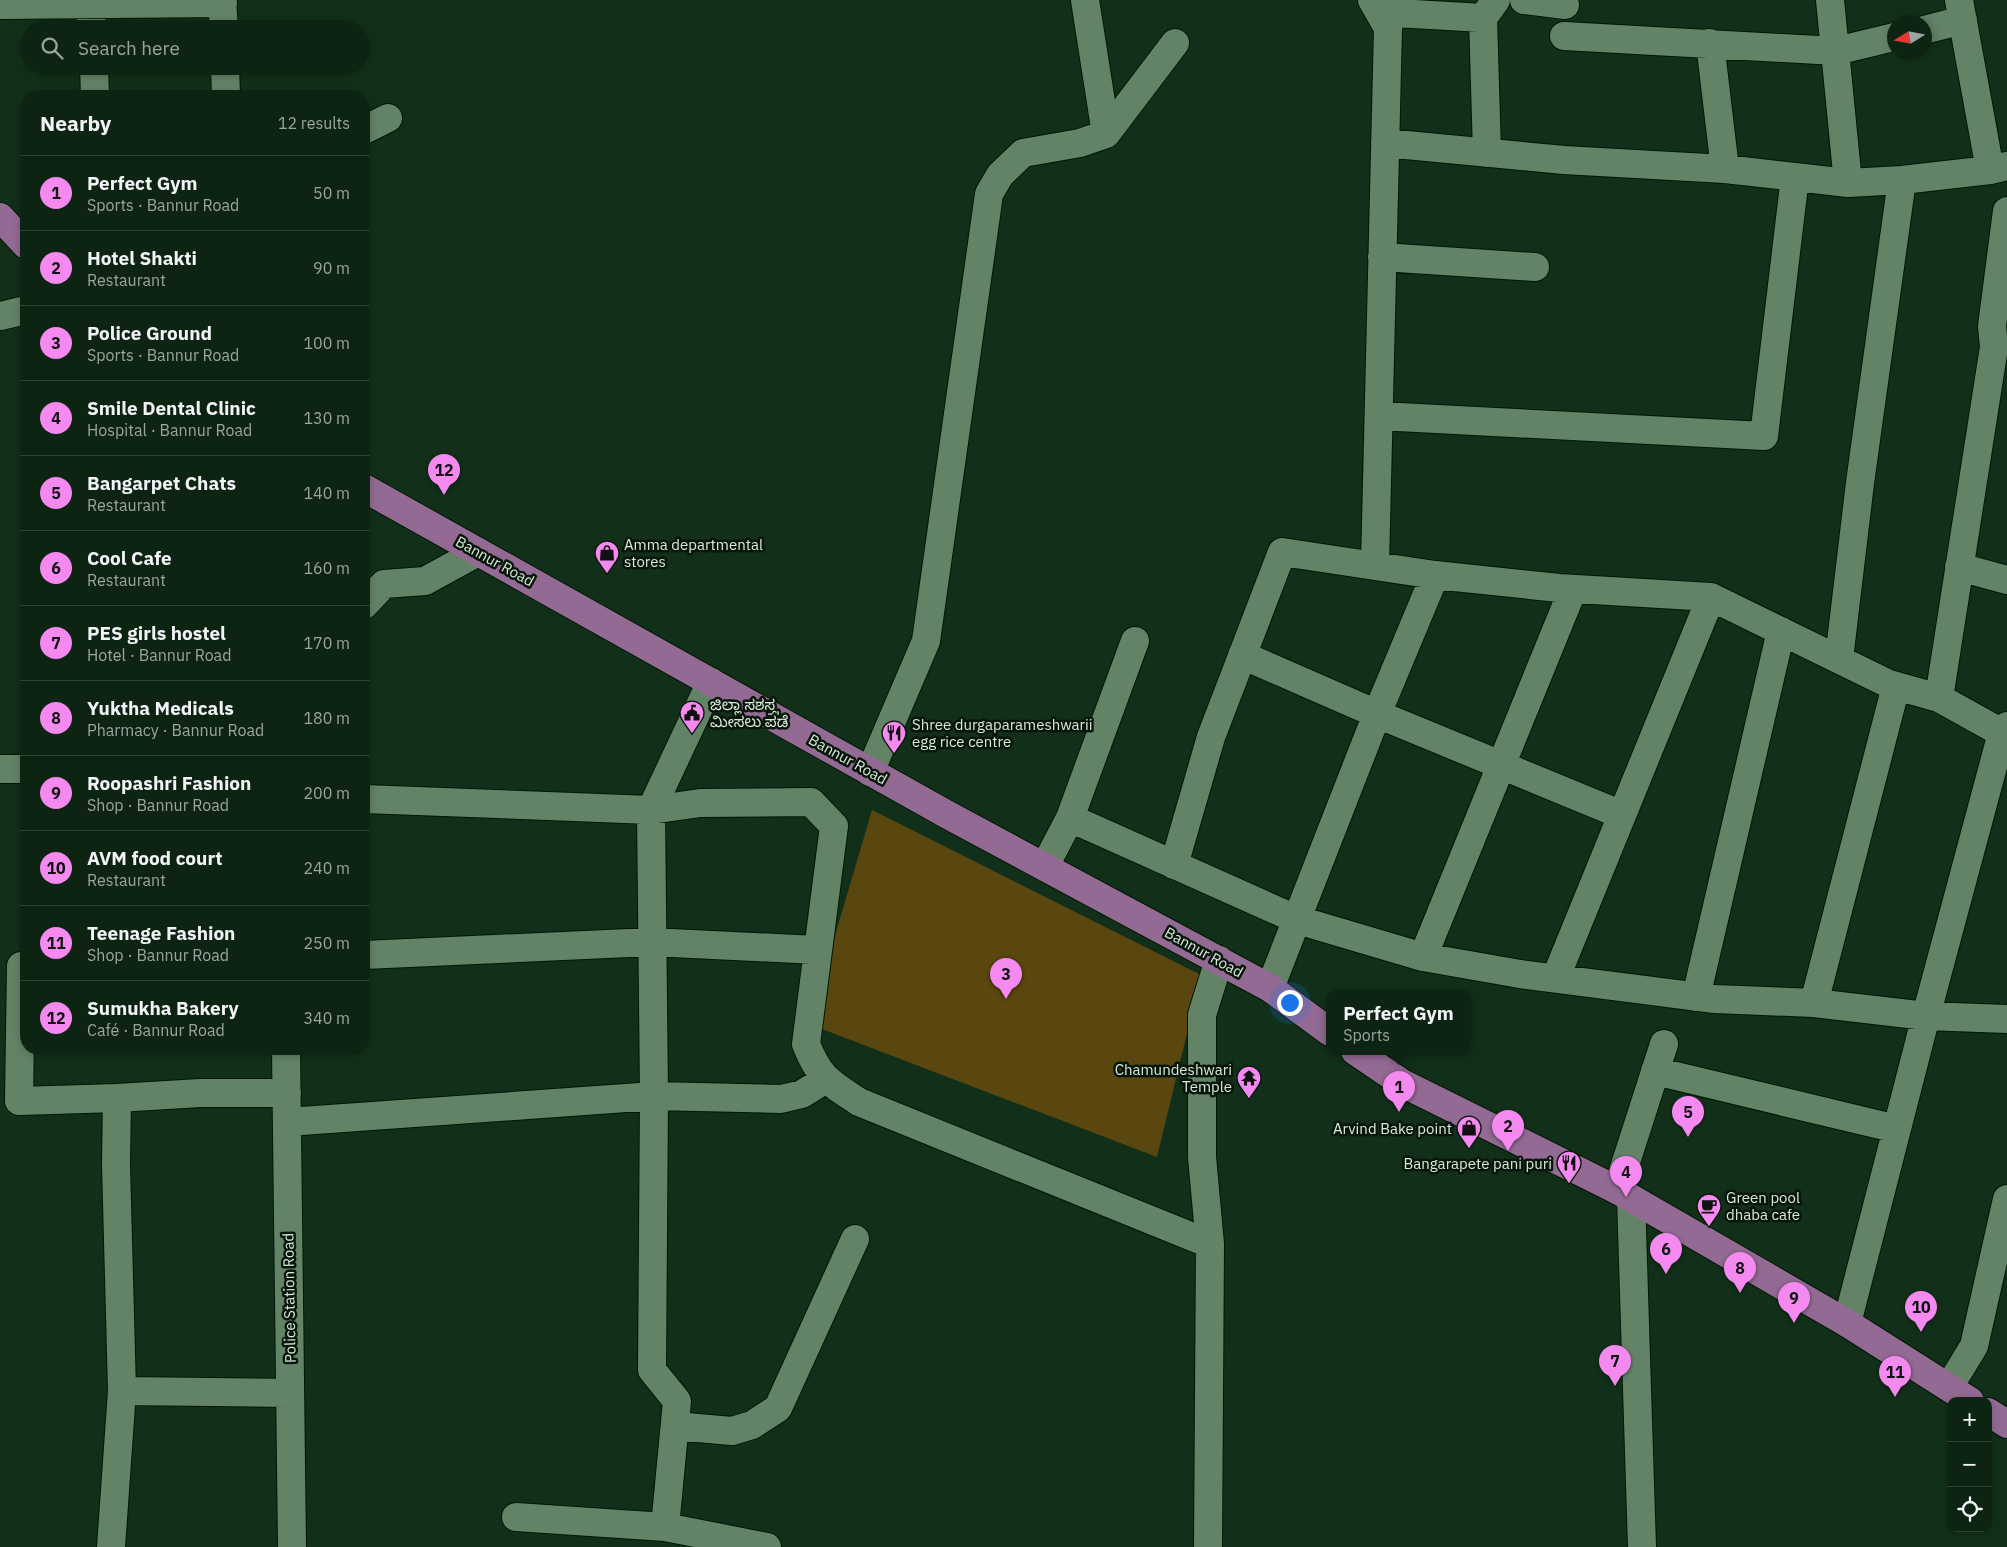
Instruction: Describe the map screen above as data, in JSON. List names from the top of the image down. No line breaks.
{"streets":{"main road":["Bannur Road"],"street":["Police Station Road"]},"places":{"shop":["Amma departmental stores","Arvind Bake point"],"public building":["ಜಿಲ್ಲಾ ಸಶಸ್ತ್ರ ಮೀಸಲು ಪಡೆ"],"restaurant":["Shree durgaparameshwarii egg rice centre","Bangarapete pani puri"],"temple":["Chamundeshwari Temple"],"cafe":["Green pool dhaba cafe"]},"north":"left","page":{"search":"Search here","heading":["Nearby","12 results"],"list":[{"mark":"1","name":"Perfect Gym","note":"Sports · Bannur Road","value":"50 m"},{"mark":"2","name":"Hotel Shakti","note":"Restaurant","value":"90 m"},{"mark":"3","name":"Police Ground","note":"Sports · Bannur Road","value":"100 m"},{"mark":"4","name":"Smile Dental Clinic","note":"Hospital · Bannur Road","value":"130 m"},{"mark":"5","name":"Bangarpet Chats","note":"Restaurant","value":"140 m"},{"mark":"6","name":"Cool Cafe","note":"Restaurant","value":"160 m"},{"mark":"7","name":"PES girls hostel","note":"Hotel · Bannur Road","value":"170 m"},{"mark":"8","name":"Yuktha Medicals","note":"Pharmacy · Bannur Road","value":"180 m"},{"mark":"9","name":"Roopashri Fashion","note":"Shop · Bannur Road","value":"200 m"},{"mark":"10","name":"AVM food court","note":"Restaurant","value":"240 m"},{"mark":"11","name":"Teenage Fashion","note":"Shop · Bannur Road","value":"250 m"},{"mark":"12","name":"Sumukha Bakery","note":"Café · Bannur Road","value":"340 m"}],"pins":["12","3","1","5","2","4","6","8","9","10","7","11"],"popup":["Perfect Gym","Sports"],"map_buttons":["+","−"]}}
